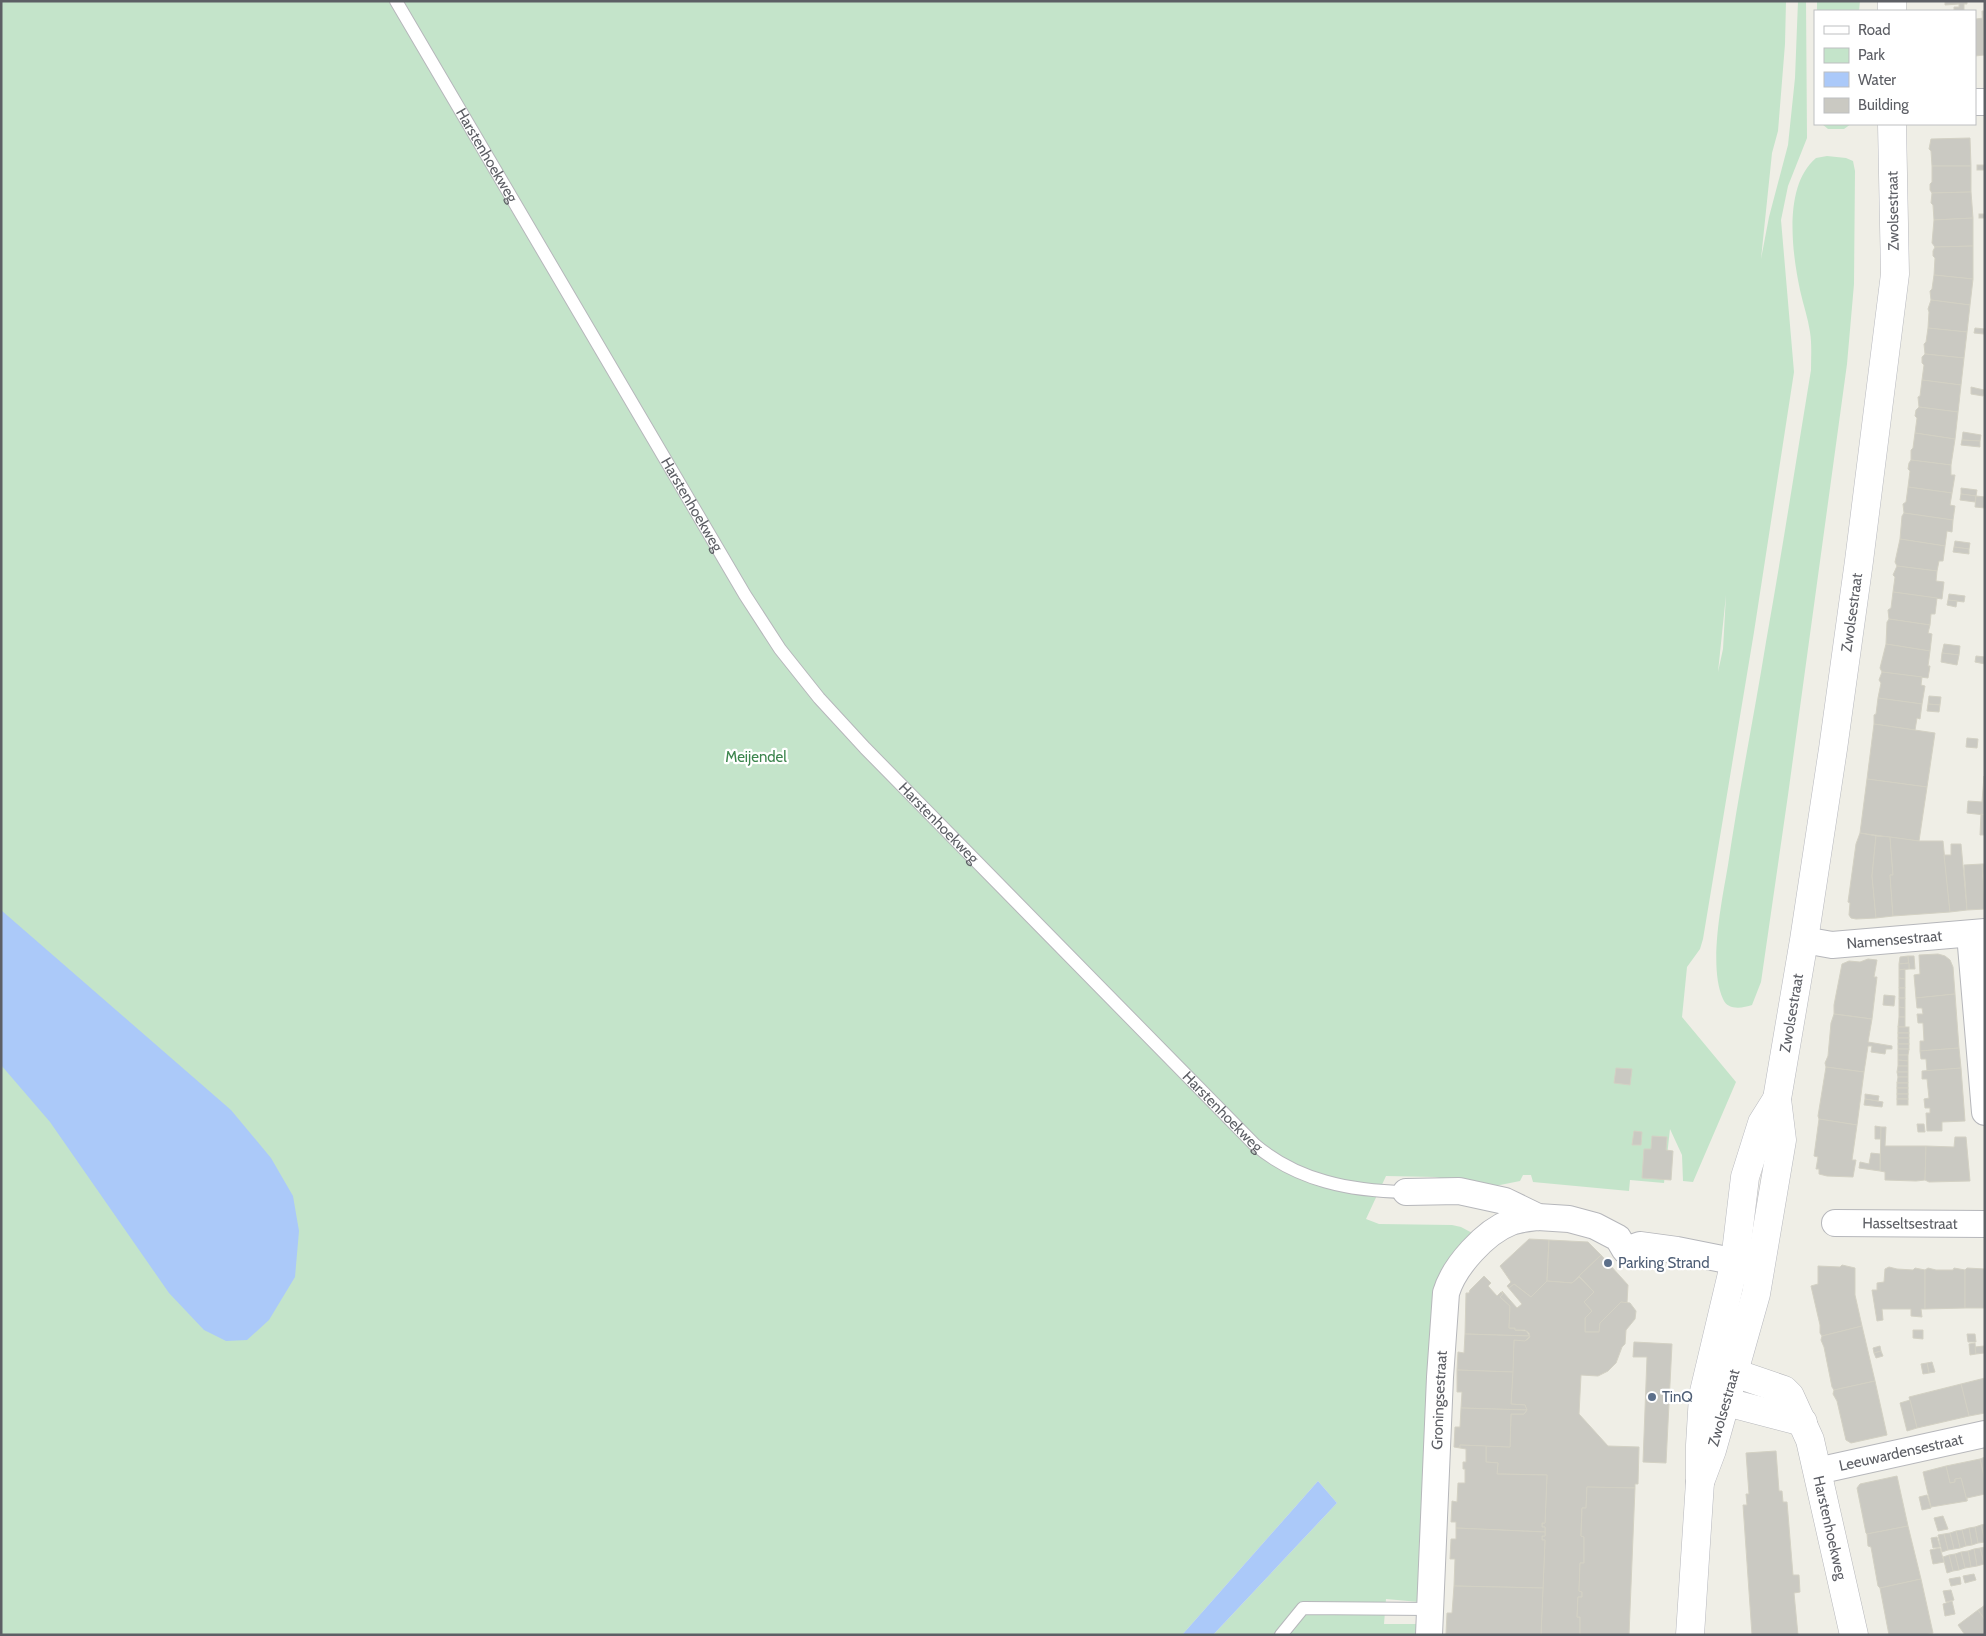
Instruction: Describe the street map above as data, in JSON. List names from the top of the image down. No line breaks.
{"streets":{"main road":["Harstenhoekweg","Zwolsestraat"],"street":["Namensestraat","Hasseltsestraat","Groningsestraat","Leeuwardensestraat"]},"crossings":[["Harstenhoekweg","Zwolsestraat"],["Harstenhoekweg","Groningsestraat"],["Harstenhoekweg","Leeuwardensestraat"],["Zwolsestraat","Namensestraat"]],"parks":["Meijendel"],"places":["Parking Strand","TinQ"],"legend":["Road","Park","Water","Building"]}
